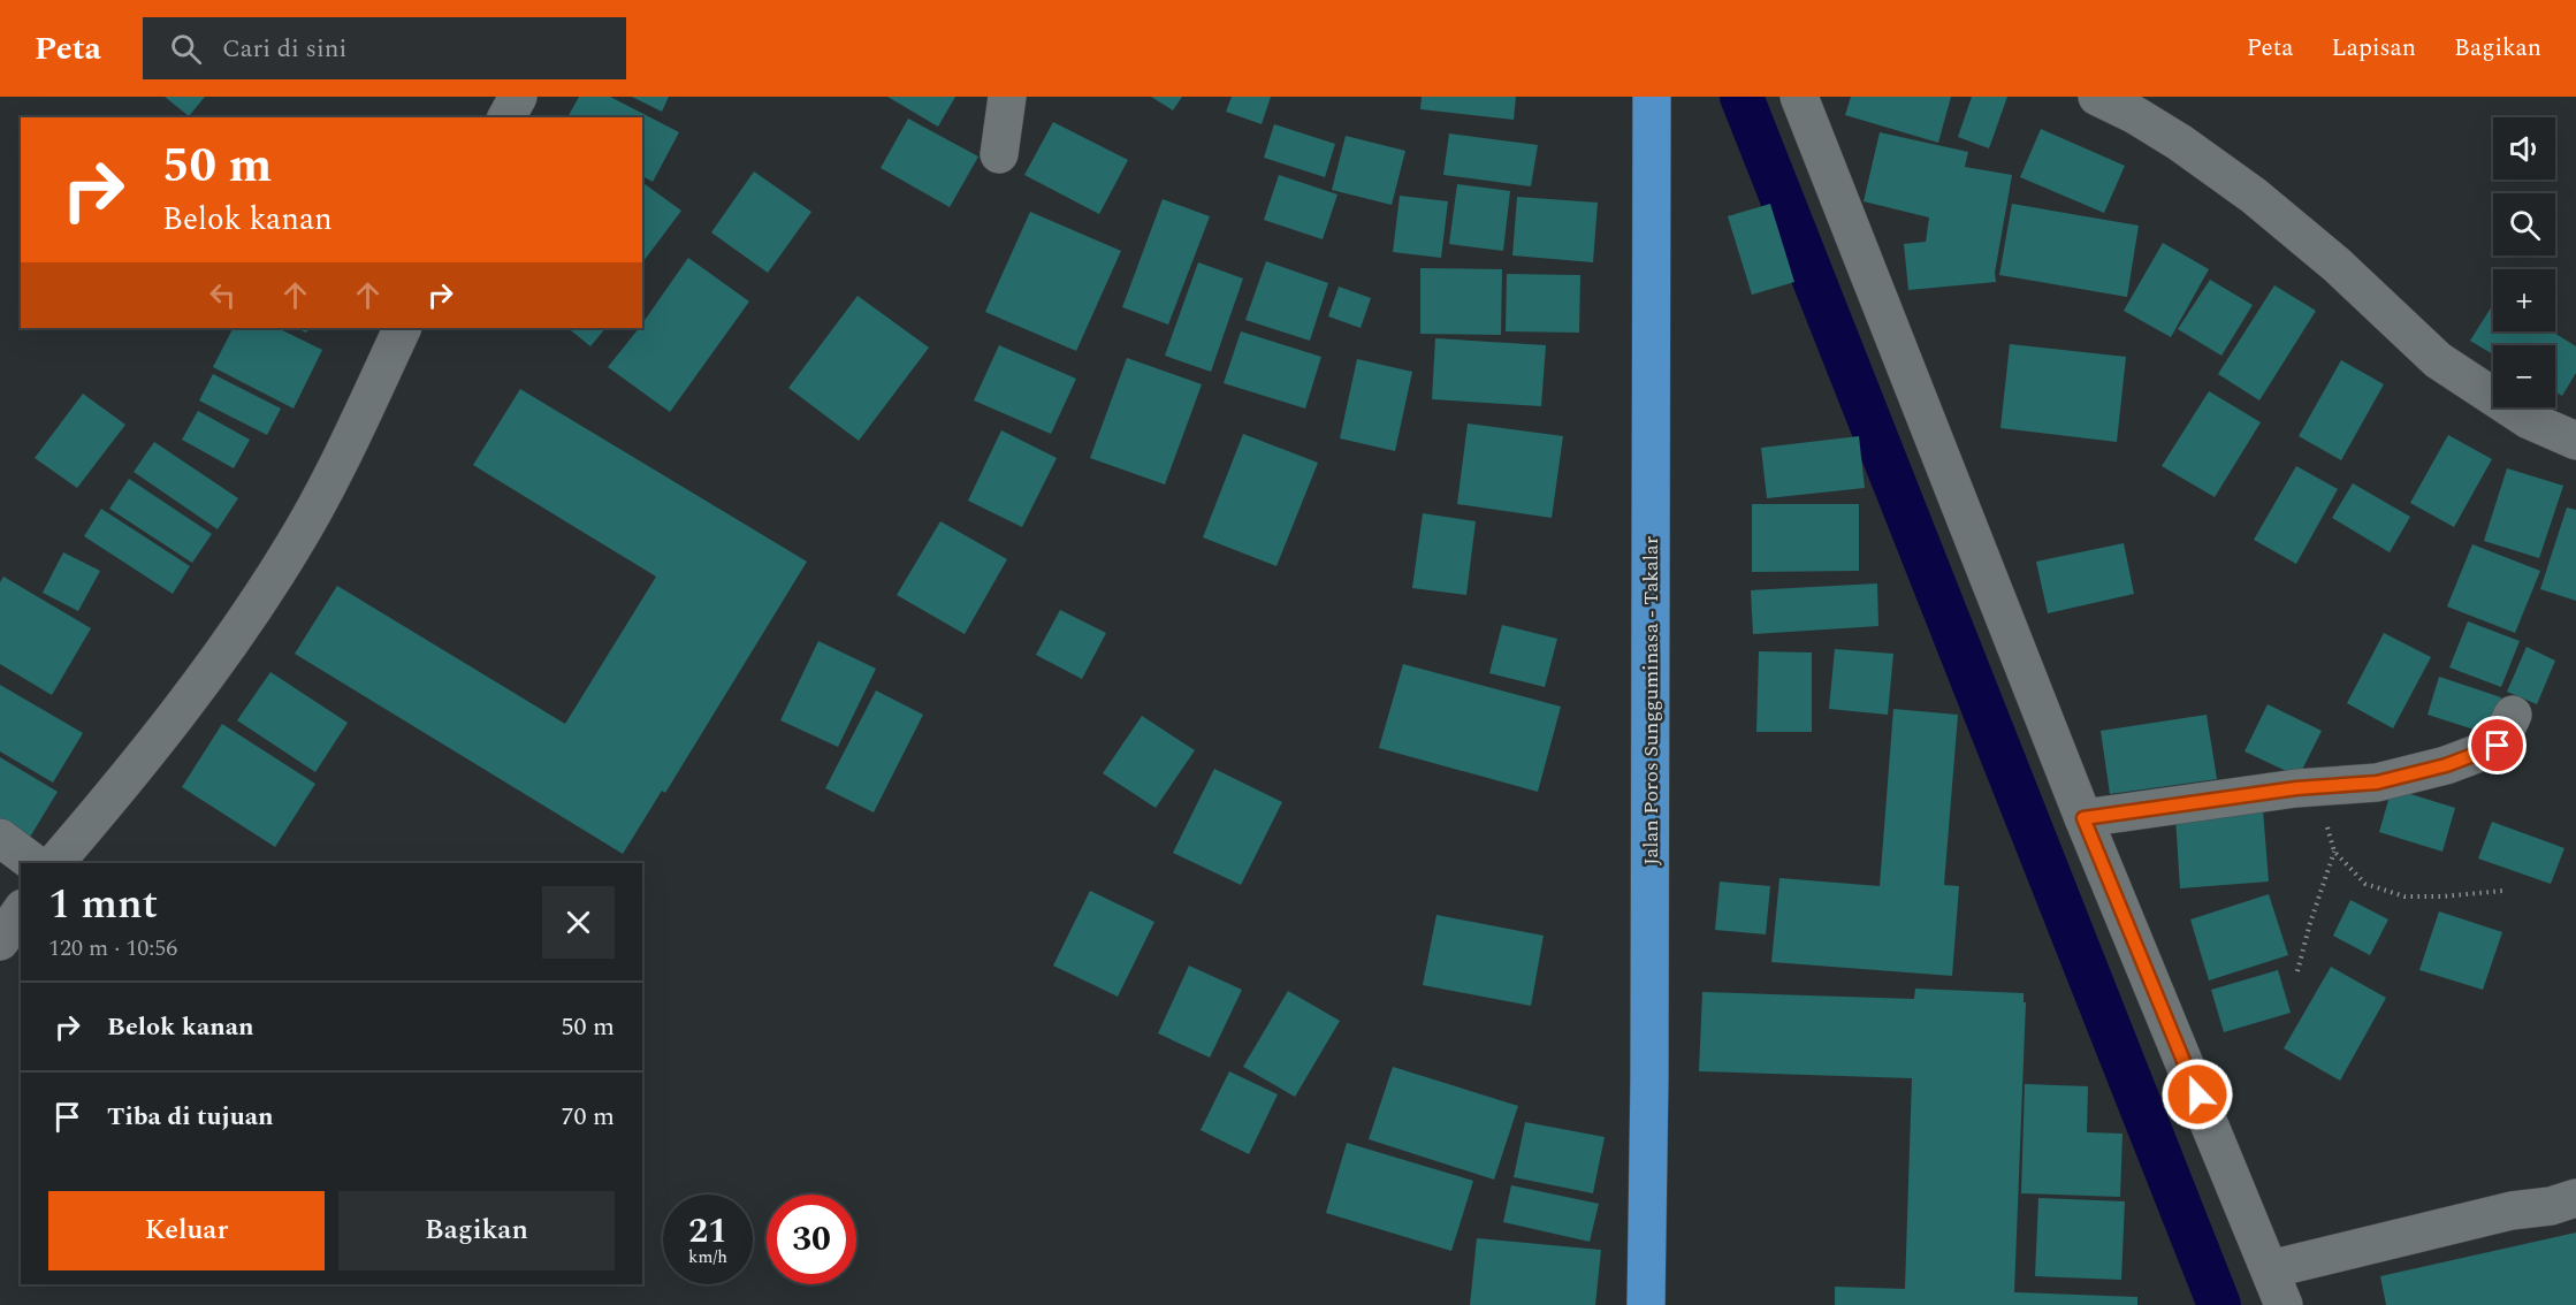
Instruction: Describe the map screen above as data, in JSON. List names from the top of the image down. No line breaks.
{"streets":{"highway":["Jalan Poros Sungguminasa - Takalar"]},"page":{"header":"Peta","search":"Cari di sini","nav":["Peta","Lapisan","Bagikan"],"map_buttons":["+","−"],"turn":["50 m","Belok kanan"],"heading":["1 mnt","120 m · 10:56"],"list":[{"name":"Belok kanan","value":"50 m"},{"name":"Tiba di tujuan","value":"70 m"}],"buttons":["Keluar","Bagikan"],"speed":"21 km/h","limit":"30"}}
